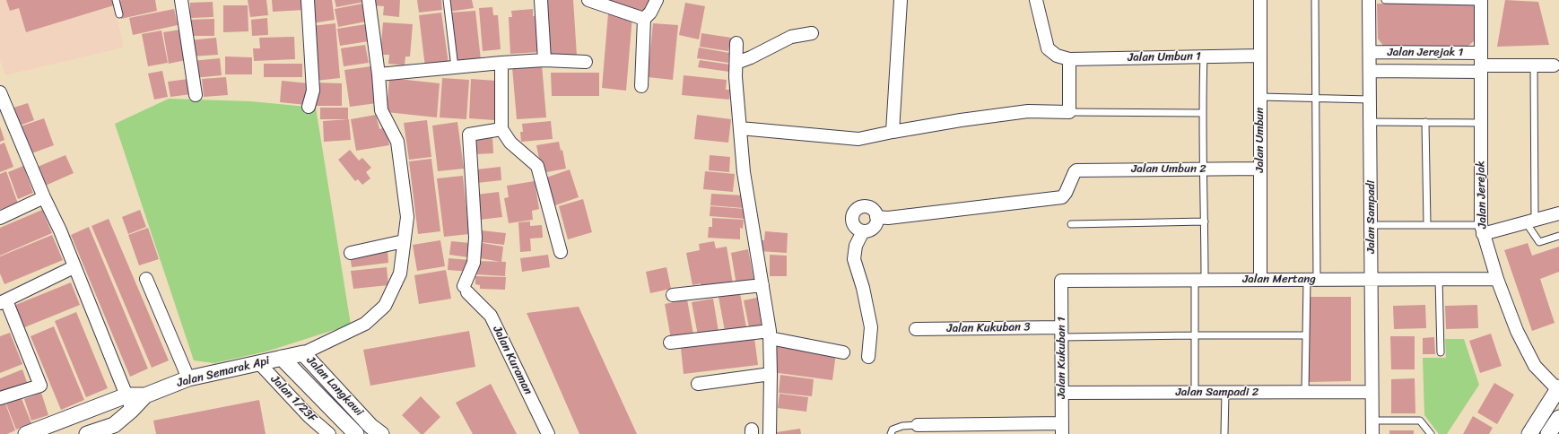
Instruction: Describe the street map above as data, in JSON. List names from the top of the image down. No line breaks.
{"streets":{"street":["Jalan Jerejak 1","Jalan Umbun 1","Jalan Umbun","Jalan Umbun 2","Jalan Jerejak","Jalan Sampadi","Jalan Mertang","Jalan Kukuban 3","Jalan Kukuban 1","Jalan Kuraman","Jalan Semarak Api","Jalan Langkawi","Jalan Sampadi 2","Jalan 1/23F"]},"crossings":[["Jalan Jerejak 1","Jalan Jerejak"],["Jalan Jerejak 1","Jalan Sampadi"],["Jalan Umbun 1","Jalan Umbun"],["Jalan Umbun","Jalan Umbun 2"],["Jalan Umbun","Jalan Mertang"],["Jalan Jerejak","Jalan Mertang"],["Jalan Sampadi","Jalan Mertang"],["Jalan Sampadi","Jalan Sampadi 2"],["Jalan Mertang","Jalan Kukuban 1"],["Jalan Kukuban 3","Jalan Kukuban 1"],["Jalan Kukuban 1","Jalan Sampadi 2"],["Jalan Semarak Api","Jalan Langkawi"],["Jalan Semarak Api","Jalan 1/23F"]]}
